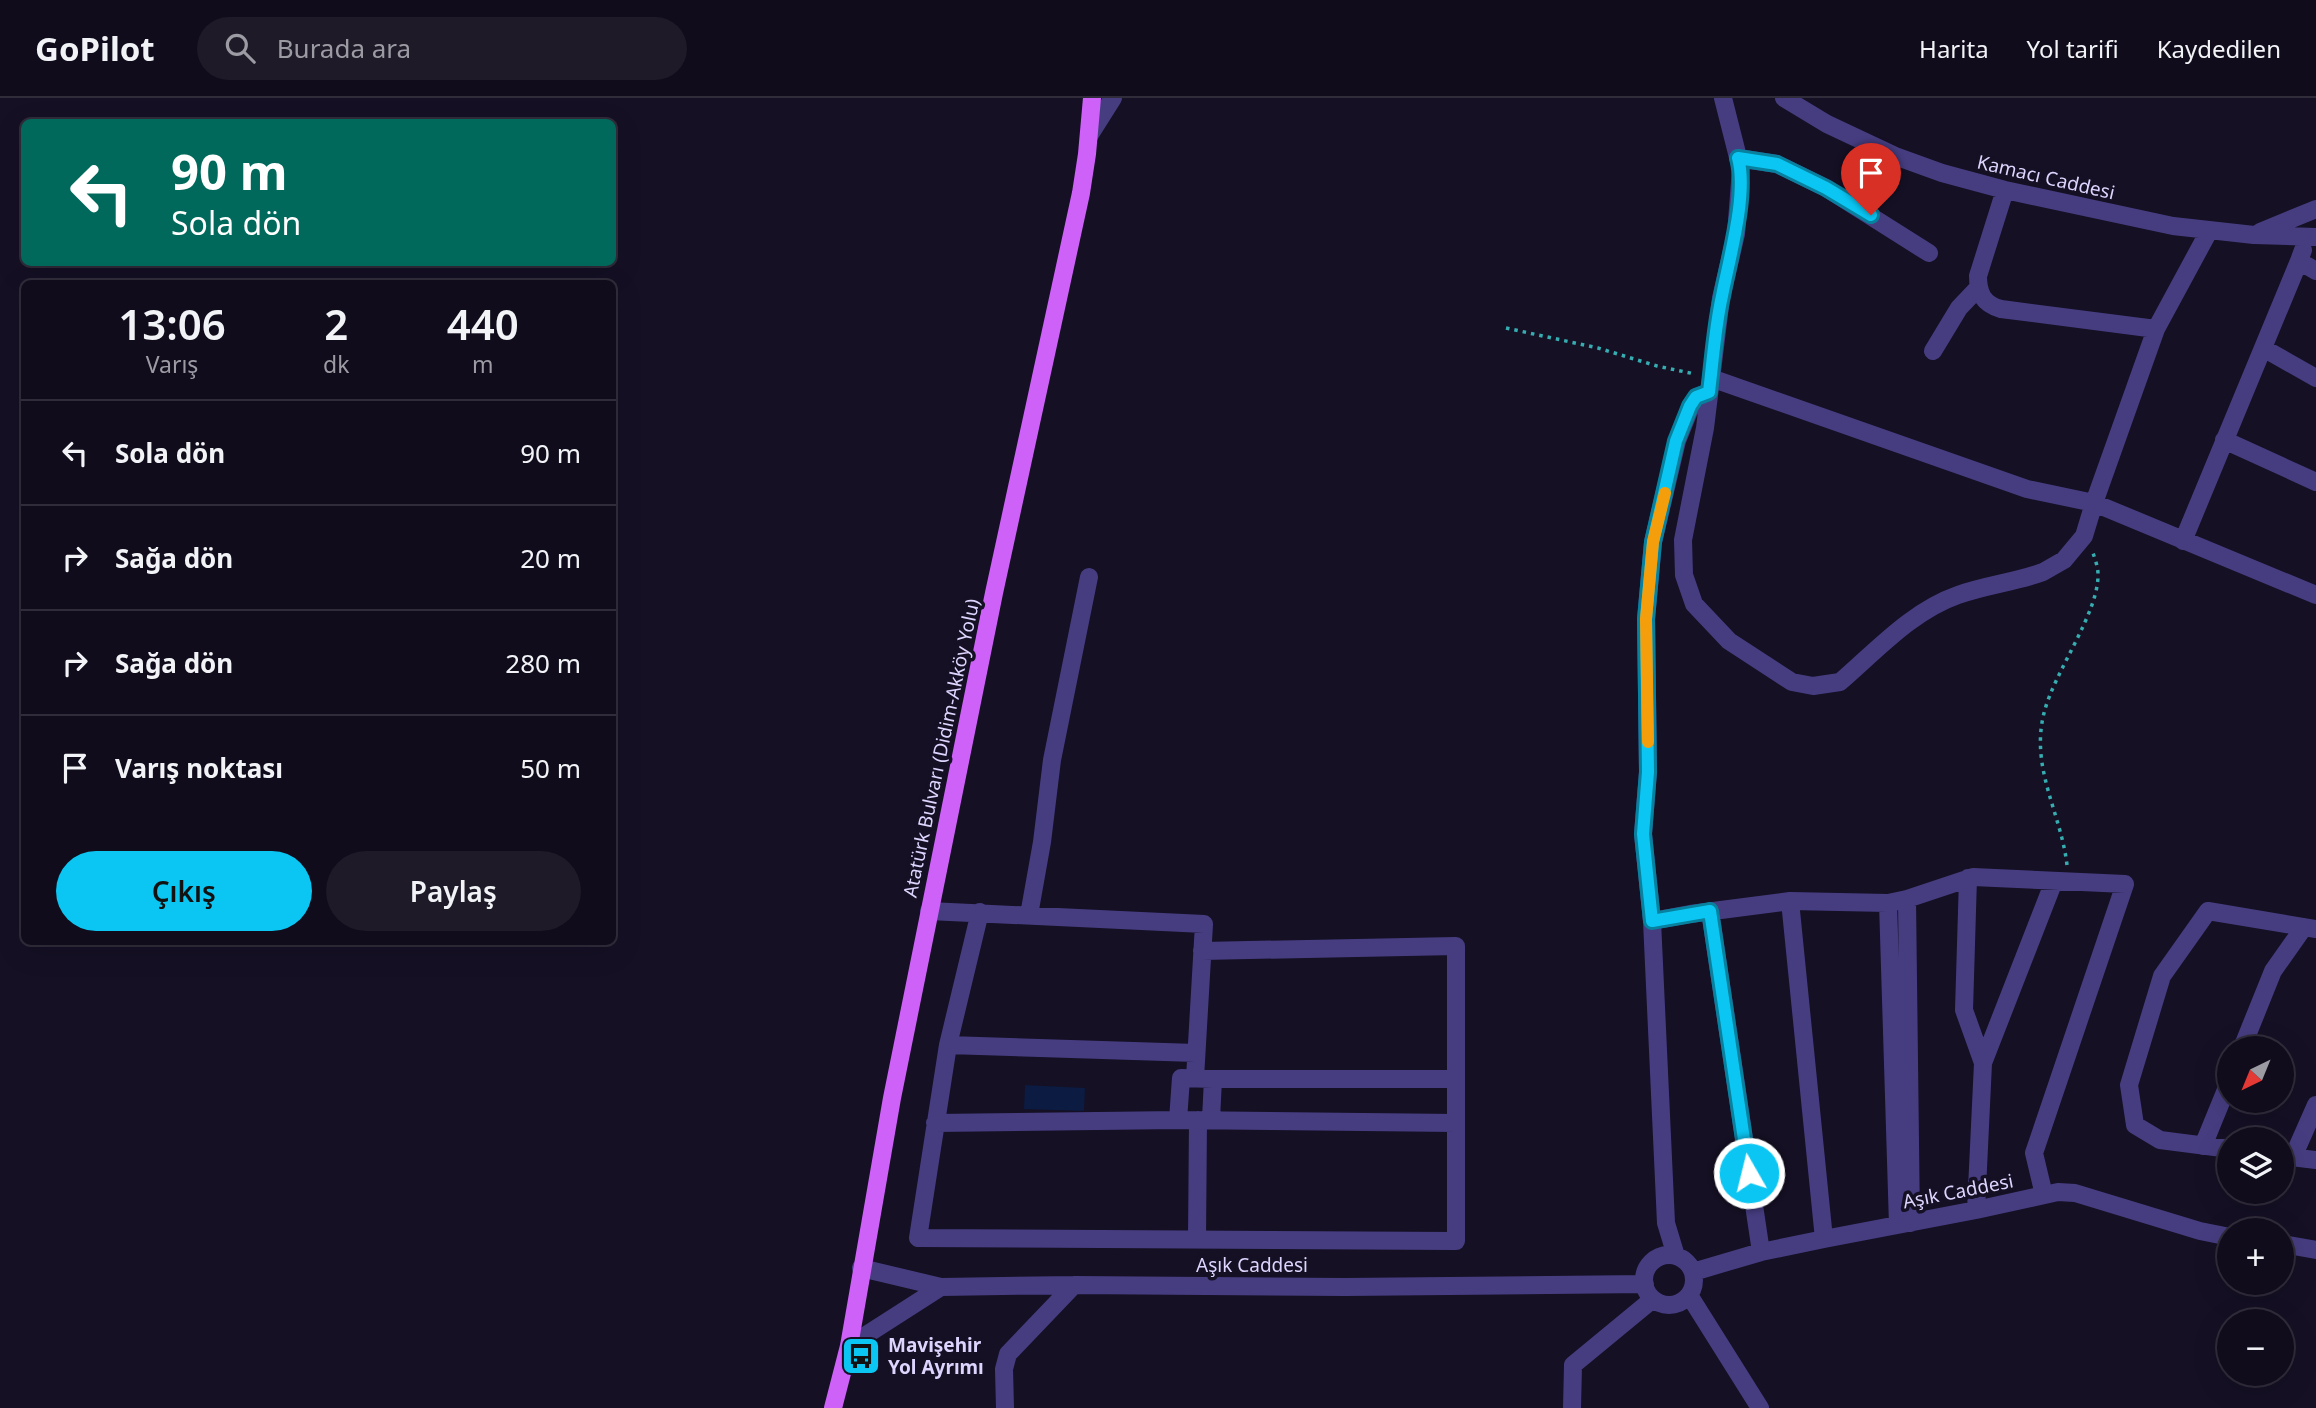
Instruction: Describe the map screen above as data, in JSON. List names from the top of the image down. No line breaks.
{"streets":{"main road":["Atatürk Bulvarı (Didim-Akköy Yolu)"],"street":["Kamacı Caddesi","Aşık Caddesi"]},"crossings":[["Atatürk Bulvarı (Didim-Akköy Yolu)","Aşık Caddesi"]],"places":{"bus stop":["Mavişehir Yol Ayrımı"]},"north":"bottom left","page":{"header":"GoPilot","search":"Burada ara","nav":["Harita","Yol tarifi","Kaydedilen"],"turn":["90 m","Sola dön"],"eta":["13:06","Varış","2","dk","440","m"],"list":[{"name":"Sola dön","value":"90 m"},{"name":"Sağa dön","value":"20 m"},{"name":"Sağa dön","value":"280 m"},{"name":"Varış noktası","value":"50 m"}],"buttons":["Çıkış","Paylaş"],"map_buttons":["+","−"]}}
